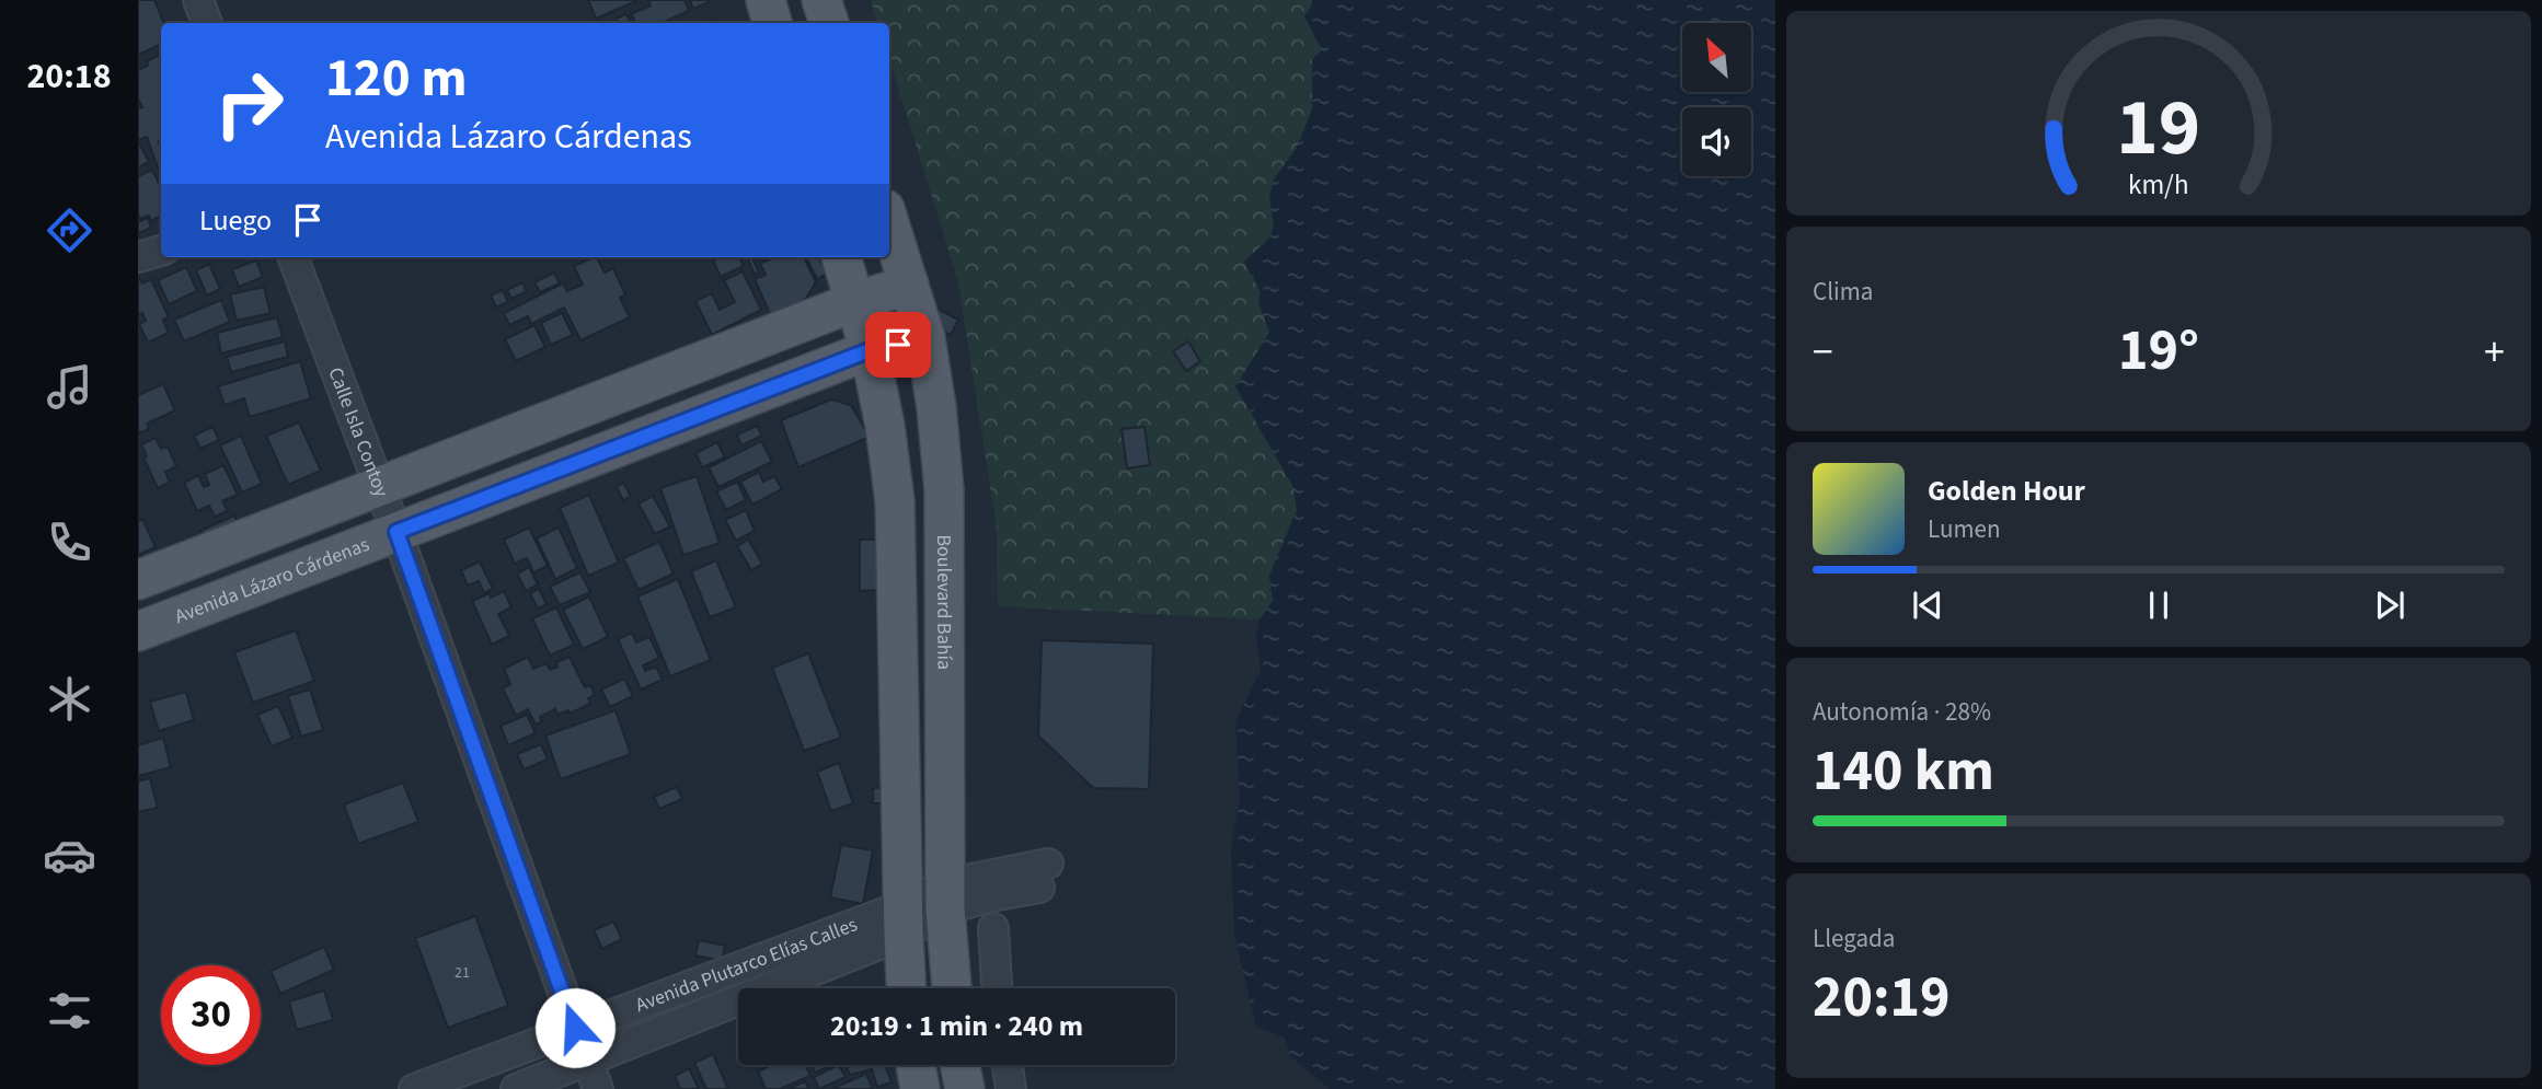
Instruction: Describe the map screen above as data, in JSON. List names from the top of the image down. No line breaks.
{"streets":{"main road":["Avenida Lázaro Cárdenas","Boulevard Bahía"],"street":["Calle Isla Contoy","Avenida Plutarco Elías Calles"]},"crossings":[["Calle Isla Contoy","Avenida Lázaro Cárdenas"],["Calle Isla Contoy","Avenida Plutarco Elías Calles"],["Avenida Lázaro Cárdenas","Boulevard Bahía"],["Boulevard Bahía","Avenida Plutarco Elías Calles"]],"house_numbers":["21"],"north":"top left","page":{"tabs":"20:18","turn":["120 m","Avenida Lázaro Cárdenas"],"then":"Luego","tile":["Clima",["Autonomía · 28%","140 km"],["Llegada","20:19"]],"heat":["−","19°","+"],"song":["Golden Hour","Lumen"],"limit":"30","trip":"20:19 · 1 min · 240 m","gauge":["19","km/h"]}}
